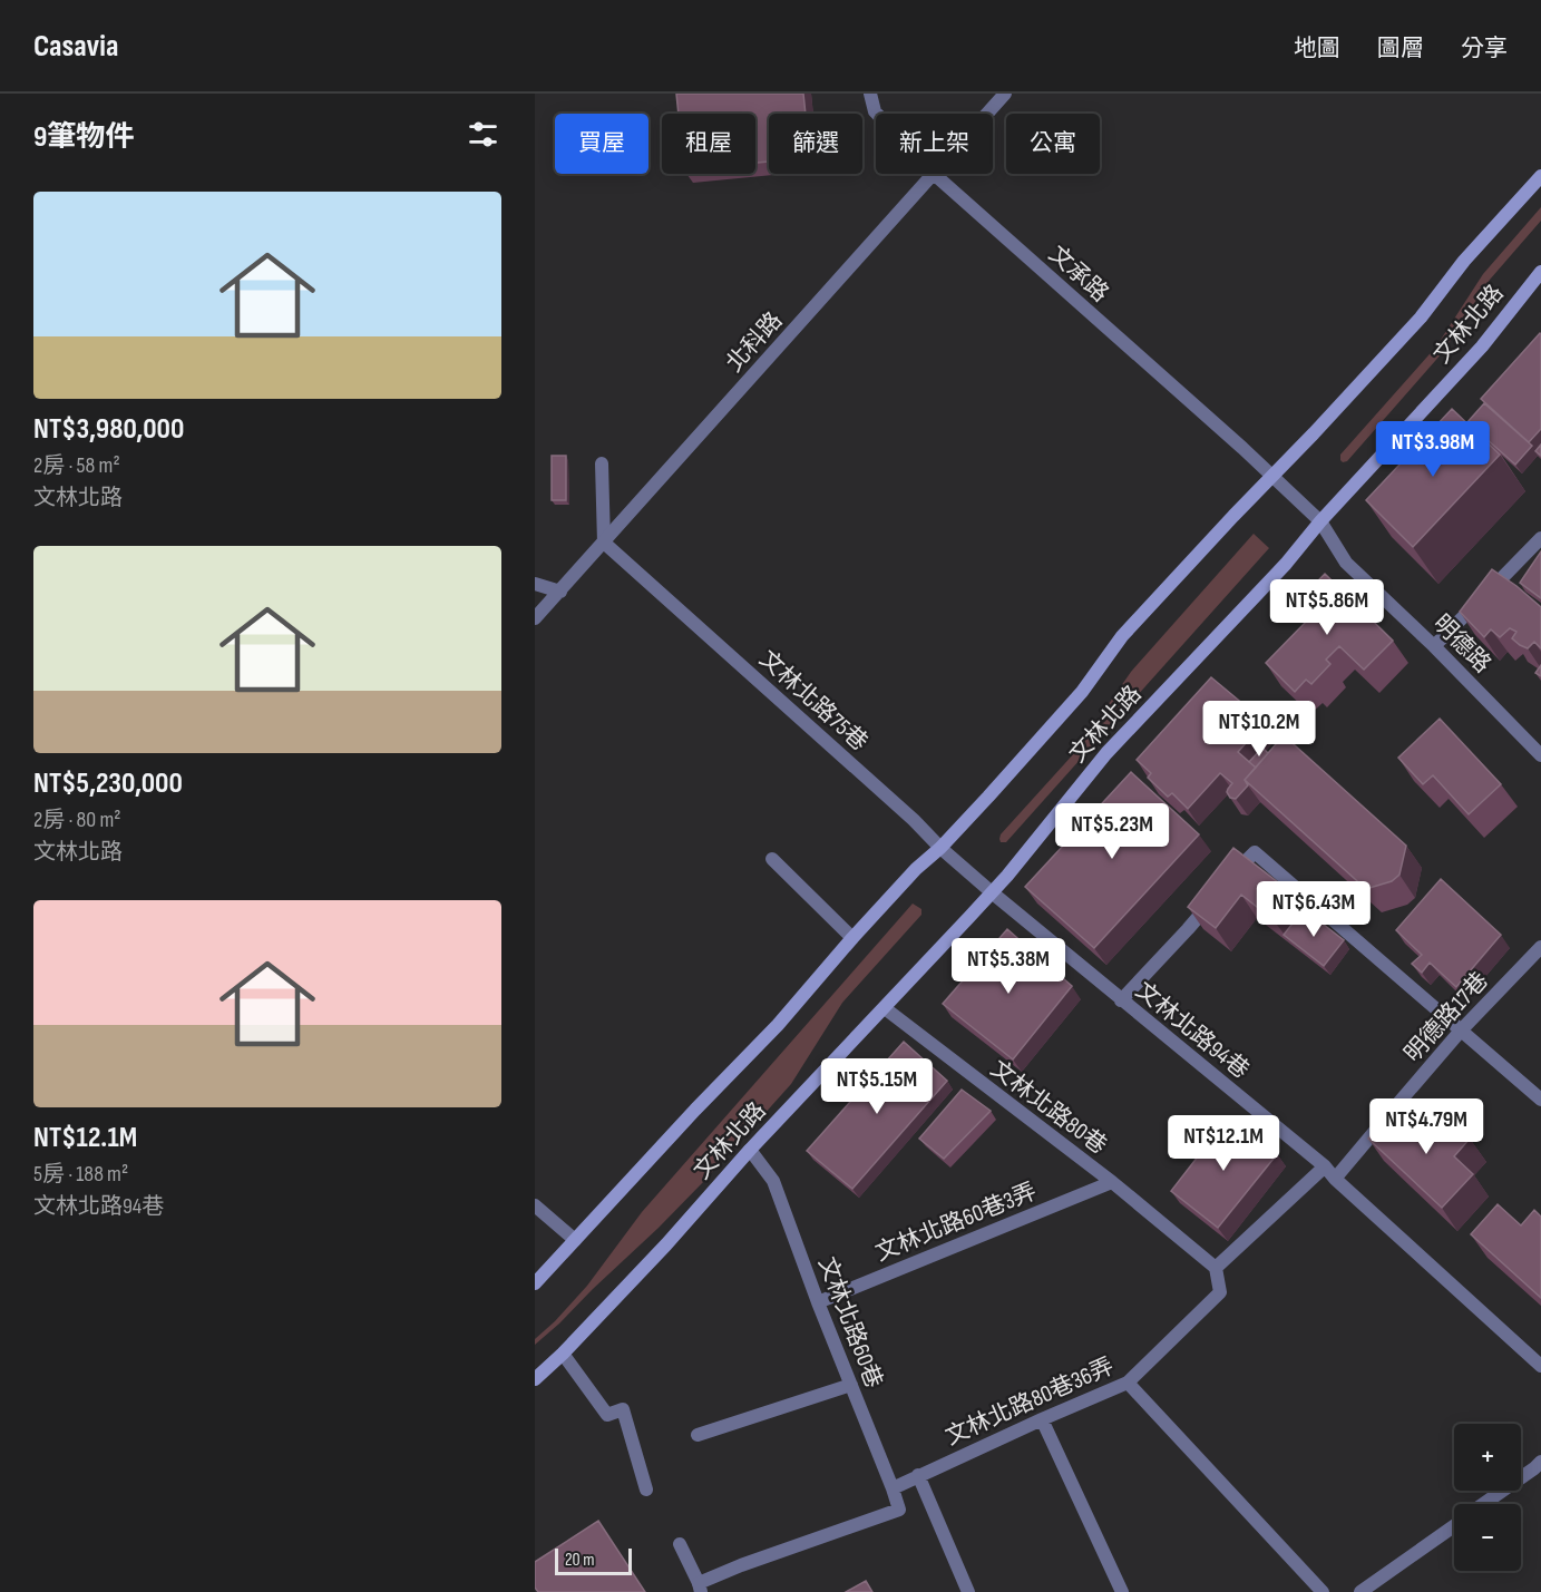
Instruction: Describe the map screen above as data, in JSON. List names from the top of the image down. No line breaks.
{"streets":{"main road":["文林北路"],"street":["文承路","北科路","明德路","文林北路75巷","明德路17巷","文林北路94巷","文林北路80巷","文林北路60巷3弄","文林北路60巷","文林北路80巷36弄"]},"crossings":[["文承路","文林北路"],["文承路","北科路"],["文承路","明德路"],["文林北路","明德路"],["文林北路","文林北路75巷"],["文林北路","文林北路94巷"],["文林北路","文林北路80巷"],["文林北路","文林北路60巷"],["北科路","文林北路75巷"],["文林北路75巷","文林北路94巷"],["明德路17巷","文林北路94巷"],["文林北路80巷","文林北路60巷3弄"],["文林北路80巷","文林北路80巷36弄"],["文林北路60巷3弄","文林北路60巷"]],"scale_bar":"20 m","page":{"header":"Casavia","nav":["地圖","圖層","分享"],"heading":"9筆物件","chip":["買屋","租屋","篩選","新上架","公寓"],"list":[{"name":"NT$3,980,000","note":"2房 · 58 m² · 文林北路"},{"name":"NT$5,230,000","note":"2房 · 80 m² · 文林北路"},{"name":"NT$12.1M","note":"5房 · 188 m² · 文林北路94巷"}],"price":["NT$3.98M","NT$5.86M","NT$10.2M","NT$5.23M","NT$6.43M","NT$5.38M","NT$5.15M","NT$4.79M","NT$12.1M"],"map_buttons":["+","−"],"scale":"20 m"}}
